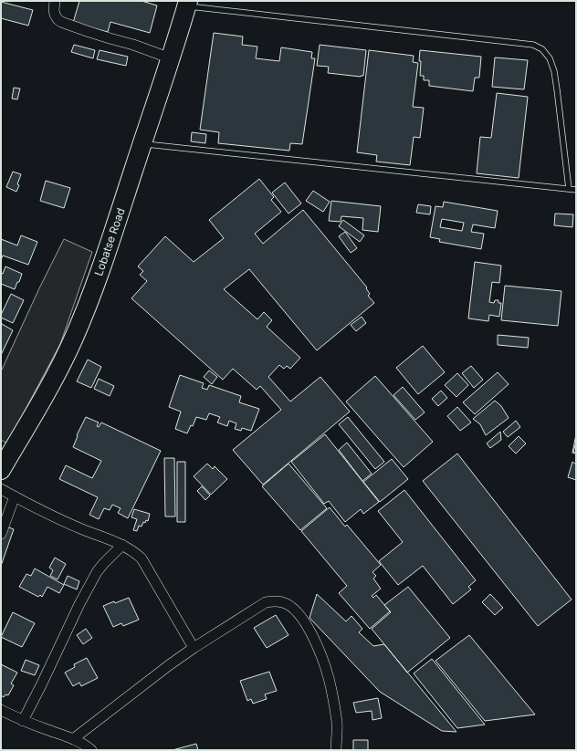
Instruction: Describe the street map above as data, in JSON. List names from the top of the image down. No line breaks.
{"streets":{"highway":["Lobatse Road"]}}
